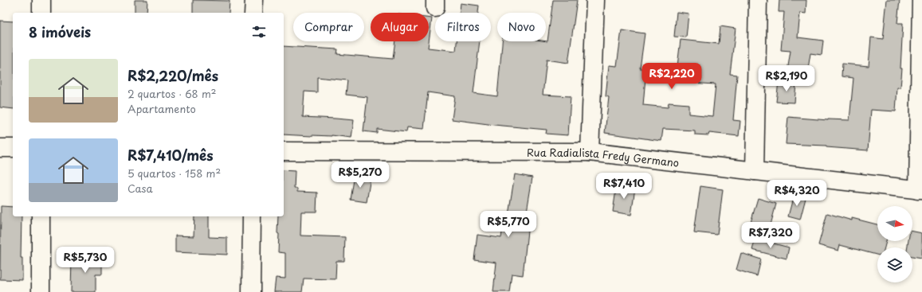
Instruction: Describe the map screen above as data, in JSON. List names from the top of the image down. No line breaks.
{"streets":{"street":["Rua Radialista Fredy Germano"]},"north":"right","page":{"chip":["Comprar","Alugar","Filtros","Novo"],"heading":"8 imóveis","list":[{"name":"R$2,220/mês","note":"2 quartos · 68 m² · Apartamento"},{"name":"R$7,410/mês","note":"5 quartos · 158 m² · Casa"}],"price":["R$2,220","R$2,190","R$5,270","R$7,410","R$4,320","R$5,770","R$7,320","R$5,730"]}}
